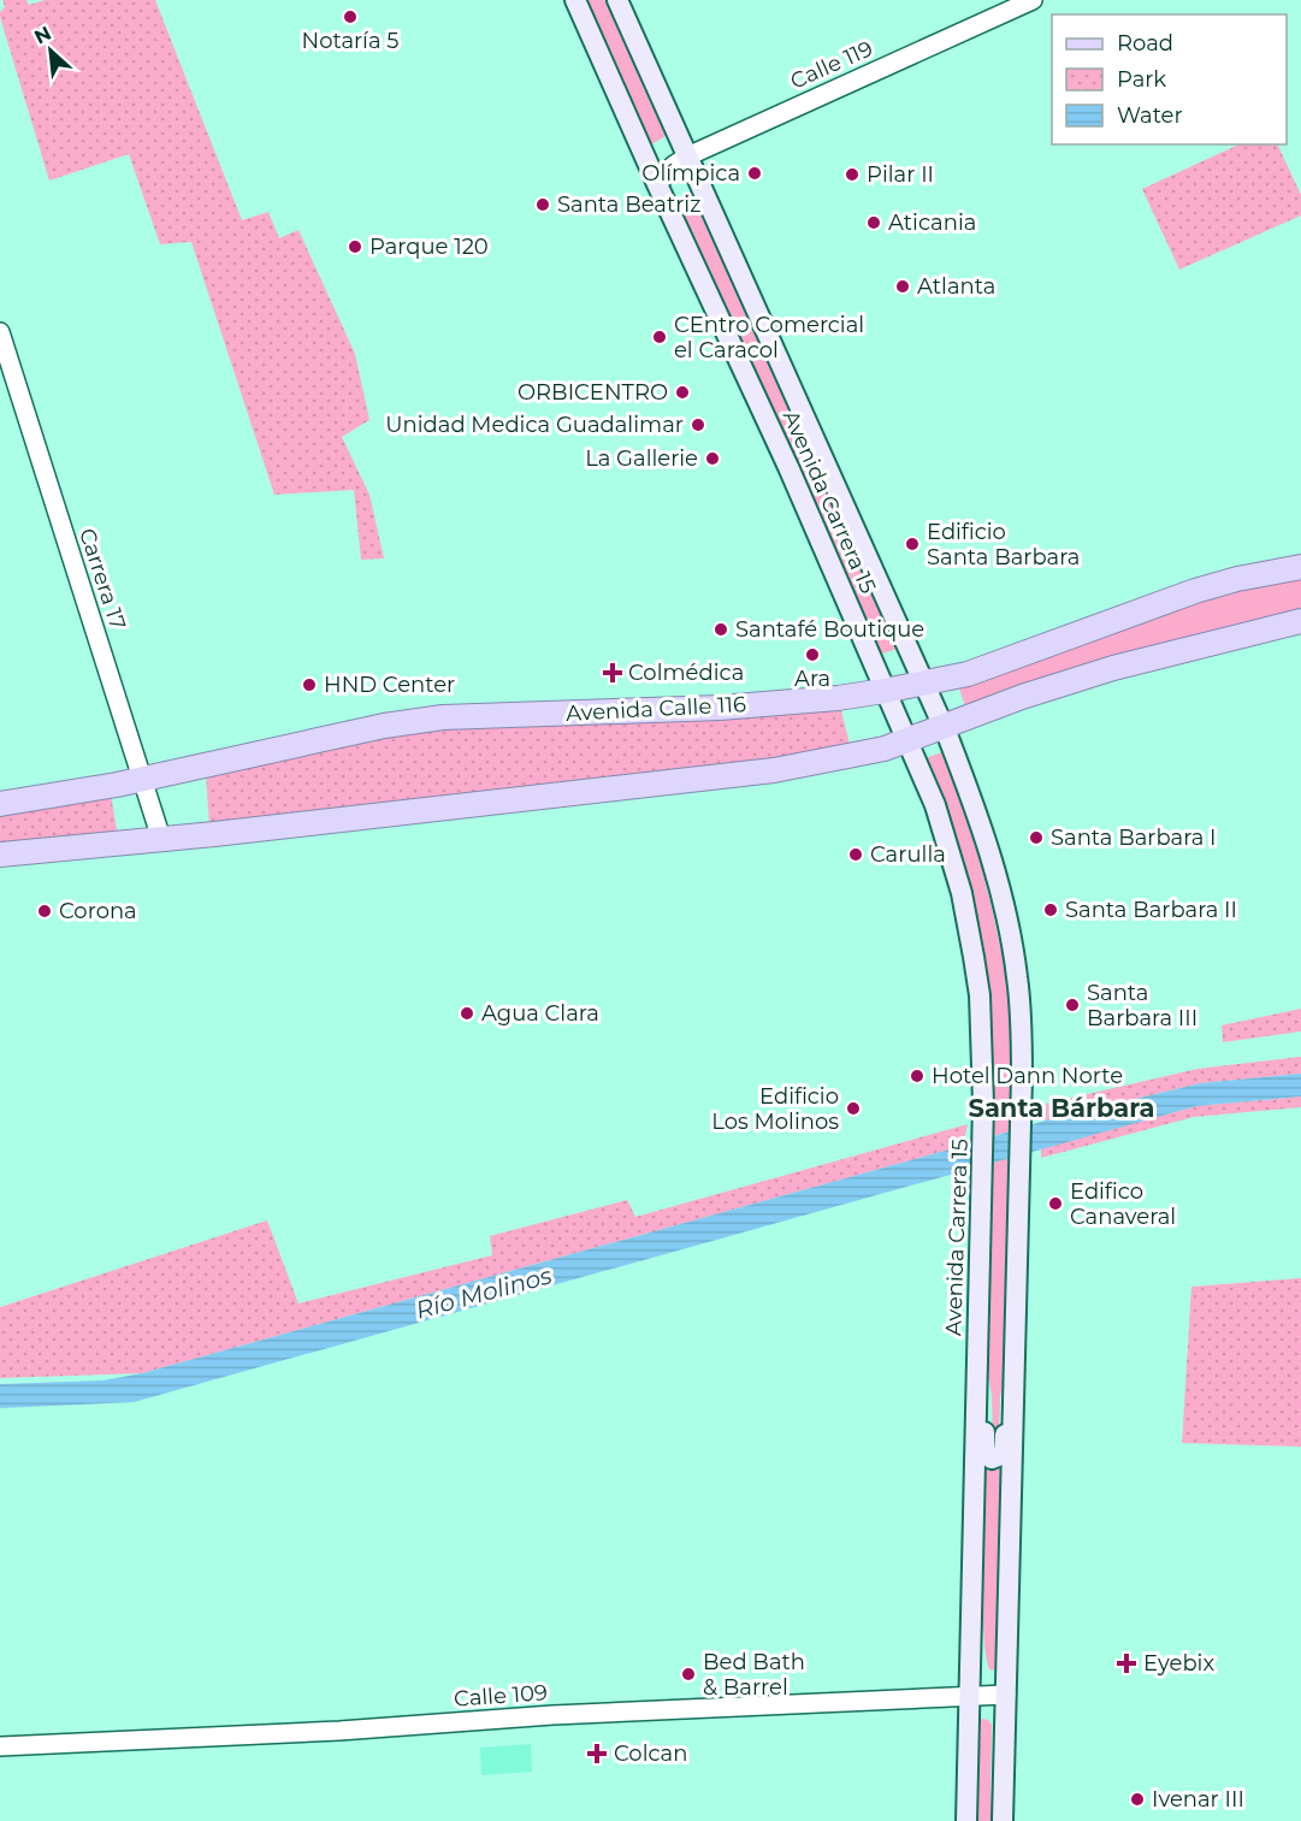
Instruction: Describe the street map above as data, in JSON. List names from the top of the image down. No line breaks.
{"streets":{"main road":["Avenida Carrera 15","Avenida Calle 116"],"street":["Calle 119","Carrera 17","Calle 109"]},"crossings":[["Calle 119","Avenida Carrera 15"],["Avenida Carrera 15","Avenida Calle 116"],["Avenida Carrera 15","Calle 109"],["Carrera 17","Avenida Calle 116"]],"districts":["Santa Bárbara"],"water":["Río Molinos"],"places":{"other":["Notaría 5","Olímpica","Pilar II","Santa Beatriz","Aticania","Parque 120","Atlanta","CEntro Comercial el Caracol","ORBICENTRO","Unidad Medica Guadalimar","La Gallerie","Edificio Santa Barbara","Santafé Boutique","Ara","HND Center","Santa Barbara I","Carulla","Santa Barbara II","Corona","Santa Barbara III","Agua Clara","Hotel Dann Norte","Edificio Los Molinos","Edifico Canaveral","Bed Bath & Barrel","Ivenar III"],"health":["Colmédica","Eyebix","Colcan"]},"legend":["Road","Park","Water"],"north":"top left"}
